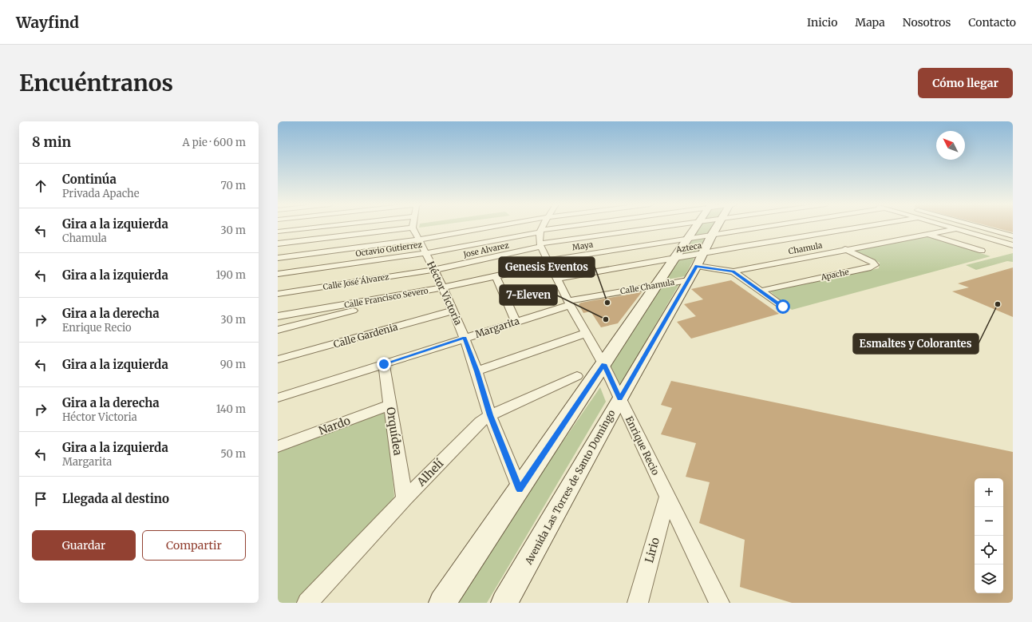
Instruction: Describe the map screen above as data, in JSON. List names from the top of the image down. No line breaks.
{"streets":{"street":["Maya","Azteca","Chamula","Octavio Gutierrez","Jose Alvarez","Apache","Calle José Álvarez","Calle Chamula","Héctor Victoria","Calle Francisco Severo","Margarita","Calle Gardenia","Nardo","Orquídea","Enrique Recio","Alhelí","Avenida Las Torres de Santo Domingo","Lirio"]},"crossings":[["Maya","Calle Francisco Severo"],["Maya","Enrique Recio"],["Maya","Avenida Las Torres de Santo Domingo"],["Azteca","Chamula"],["Azteca","Calle Chamula"],["Azteca","Enrique Recio"],["Azteca","Avenida Las Torres de Santo Domingo"],["Chamula","Apache"],["Chamula","Calle Chamula"],["Chamula","Avenida Las Torres de Santo Domingo"],["Octavio Gutierrez","Héctor Victoria"],["Octavio Gutierrez","Enrique Recio"],["Jose Alvarez","Calle José Álvarez"],["Jose Alvarez","Héctor Victoria"],["Jose Alvarez","Enrique Recio"],["Calle José Álvarez","Héctor Victoria"],["Calle Chamula","Margarita"],["Calle Chamula","Enrique Recio"],["Calle Chamula","Avenida Las Torres de Santo Domingo"],["Héctor Victoria","Calle Francisco Severo"],["Héctor Victoria","Margarita"],["Héctor Victoria","Calle Gardenia"],["Héctor Victoria","Alhelí"],["Héctor Victoria","Avenida Las Torres de Santo Domingo"],["Calle Francisco Severo","Enrique Recio"],["Margarita","Orquídea"],["Margarita","Enrique Recio"],["Nardo","Orquídea"],["Orquídea","Alhelí"],["Enrique Recio","Avenida Las Torres de Santo Domingo"],["Enrique Recio","Lirio"]],"places":["Genesis Eventos","Esmaltes y Colorantes","7-Eleven"],"north":"top left","page":{"header":"Wayfind","nav":["Inicio","Mapa","Nosotros","Contacto"],"buttons":["Cómo llegar",["Guardar","Compartir"]],"title":"Encuéntranos","heading":["8 min","A pie · 600 m"],"list":[["Continúa","Privada Apache","70 m"],["Gira a la izquierda","Chamula","30 m"],["Gira a la izquierda","190 m"],["Gira a la derecha","Enrique Recio","30 m"],["Gira a la izquierda","90 m"],["Gira a la derecha","Héctor Victoria","140 m"],["Gira a la izquierda","Margarita","50 m"],"Llegada al destino"],"map_buttons":["+","−"]}}
